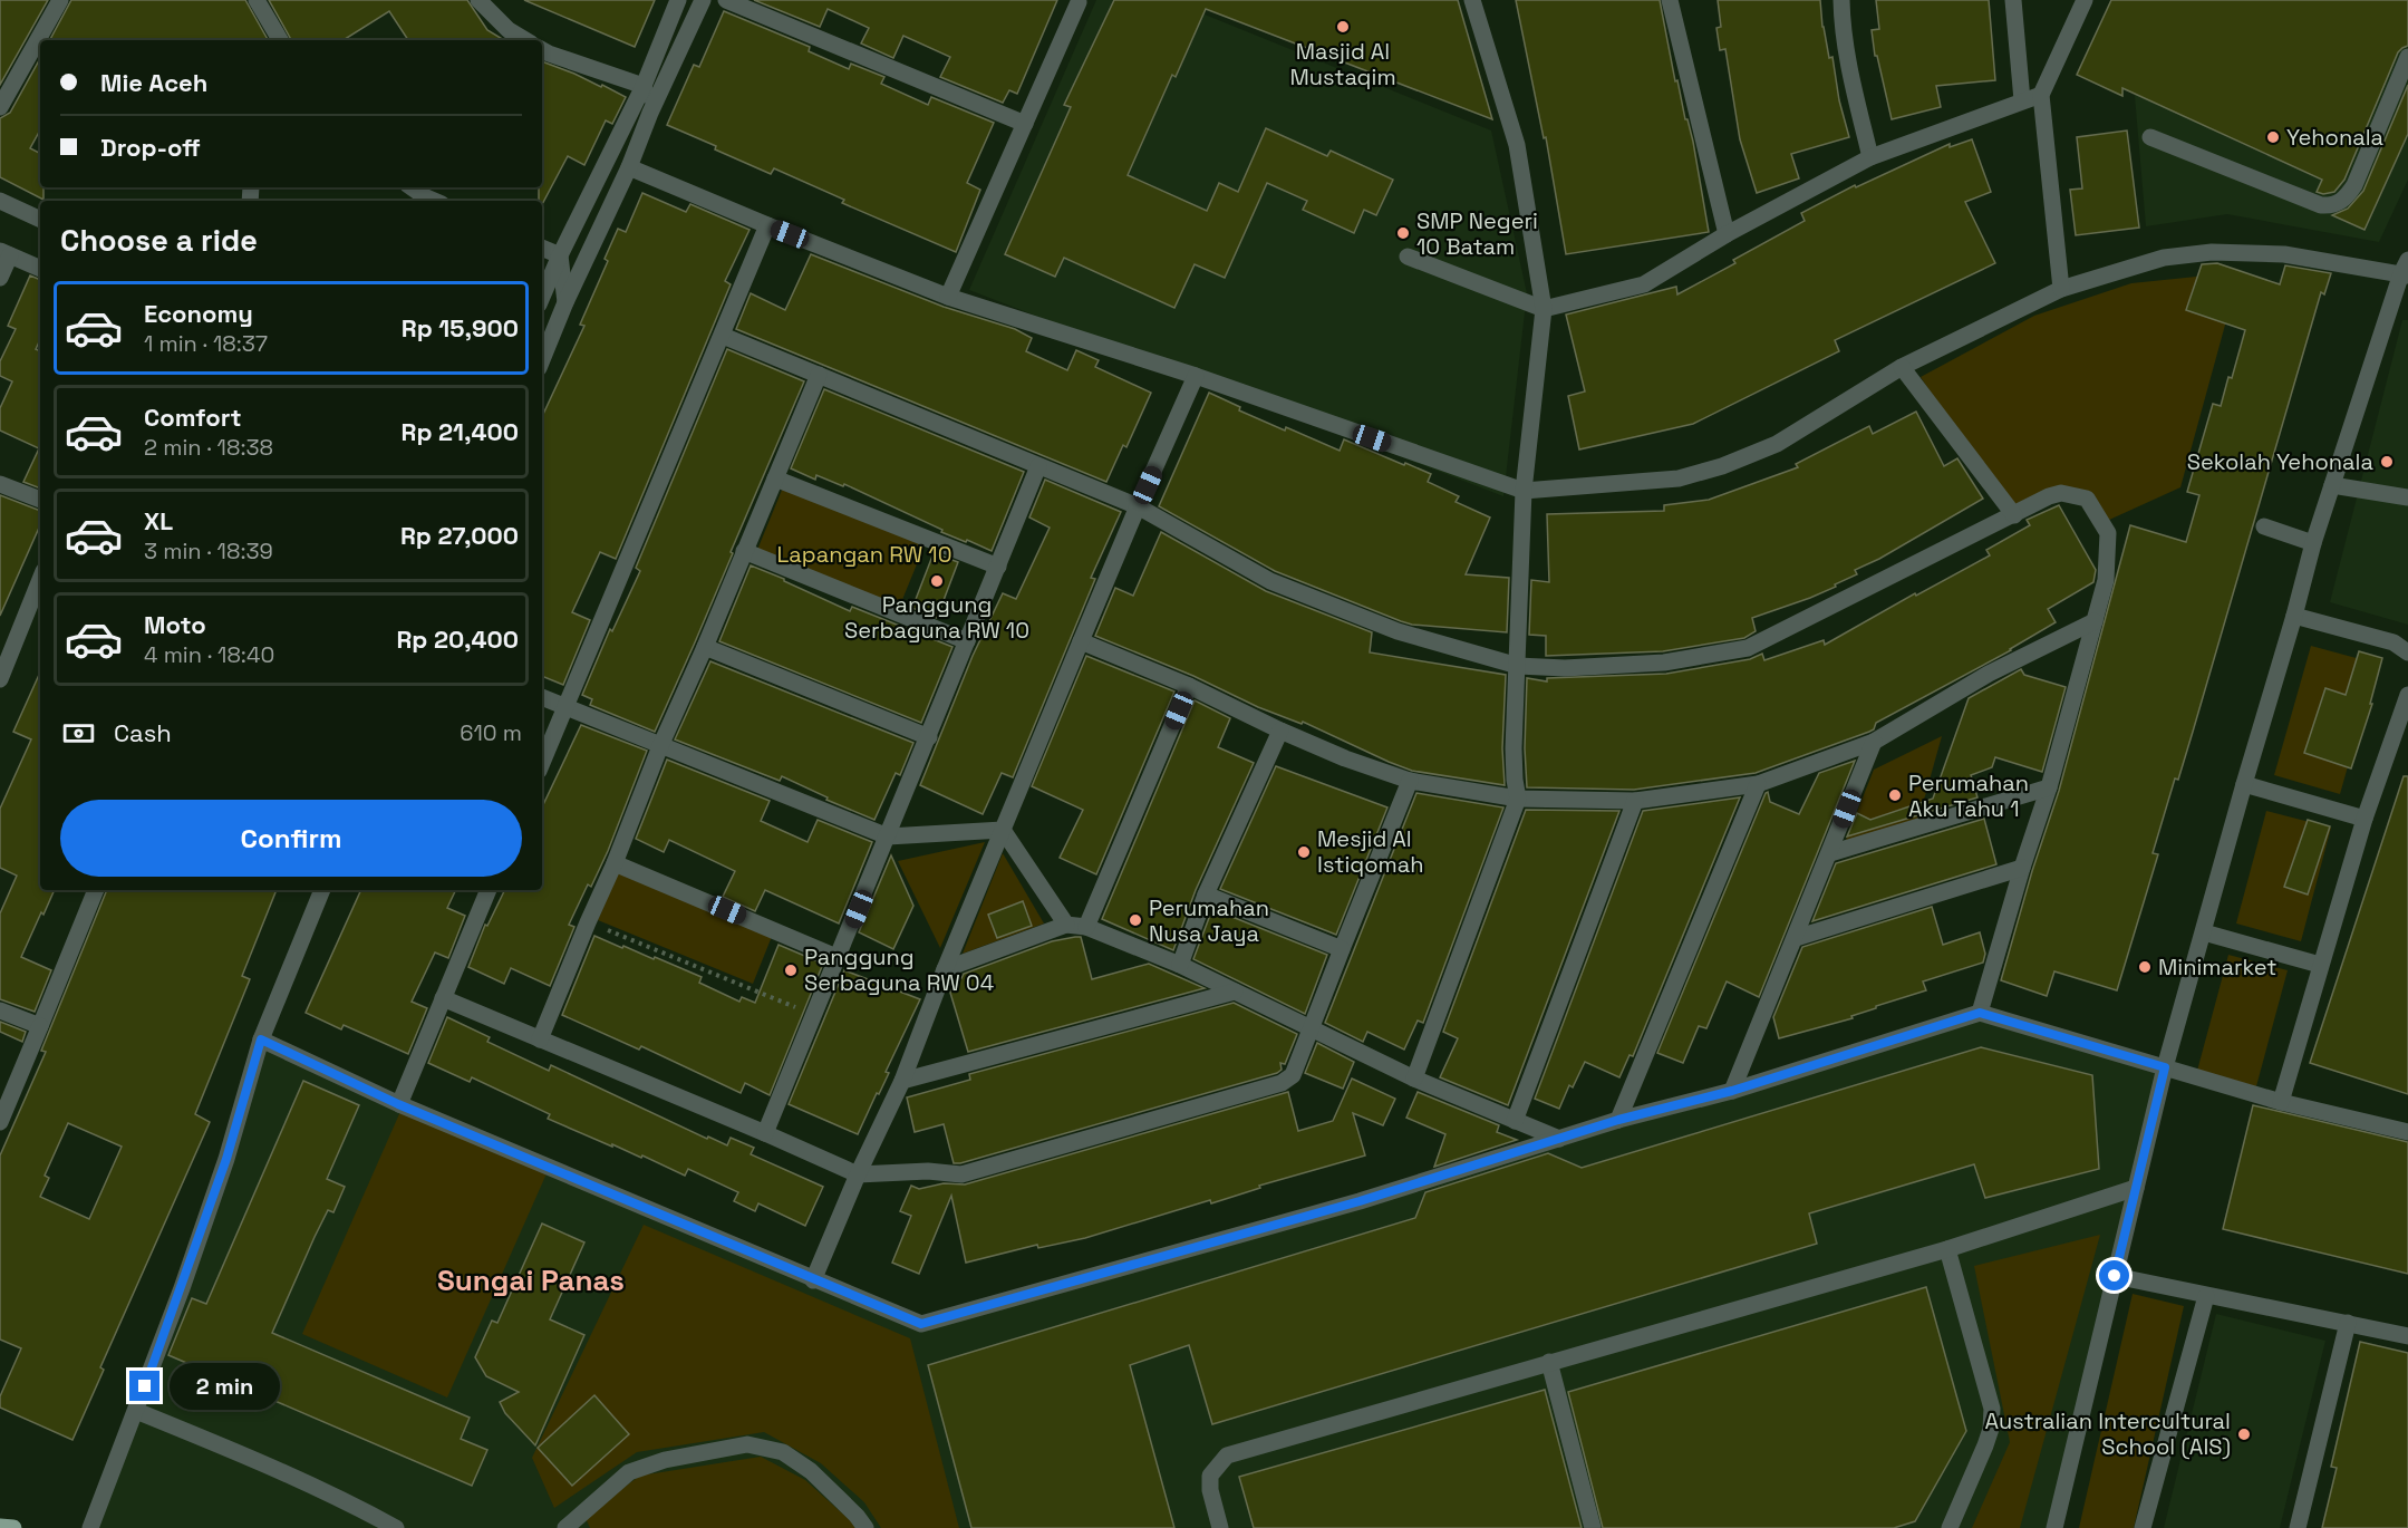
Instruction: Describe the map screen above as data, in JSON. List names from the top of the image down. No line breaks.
{"districts":["Sungai Panas"],"parks":["Lapangan RW 10"],"places":["Masjid Al Mustaqim","Yehonala","SMP Negeri 10 Batam","Sekolah Yehonala","Panggung Serbaguna RW 10","Perumahan Aku Tahu 1","Mesjid Al Istiqomah","Perumahan Nusa Jaya","Minimarket","Panggung Serbaguna RW 04","Australian Intercultural School (AIS)"],"page":{"banner":["Mie Aceh","Drop-off"],"heading":"Choose a ride","list":[{"name":"Economy","note":"1 min · 18:37","value":"Rp 15,900"},{"name":"Comfort","note":"2 min · 18:38","value":"Rp 21,400"},{"name":"XL","note":"3 min · 18:39","value":"Rp 27,000"},{"name":"Moto","note":"4 min · 18:40","value":"Rp 20,400"}],"pay":["Cash","610 m"],"buttons":"Confirm","bubble":"2 min"}}
